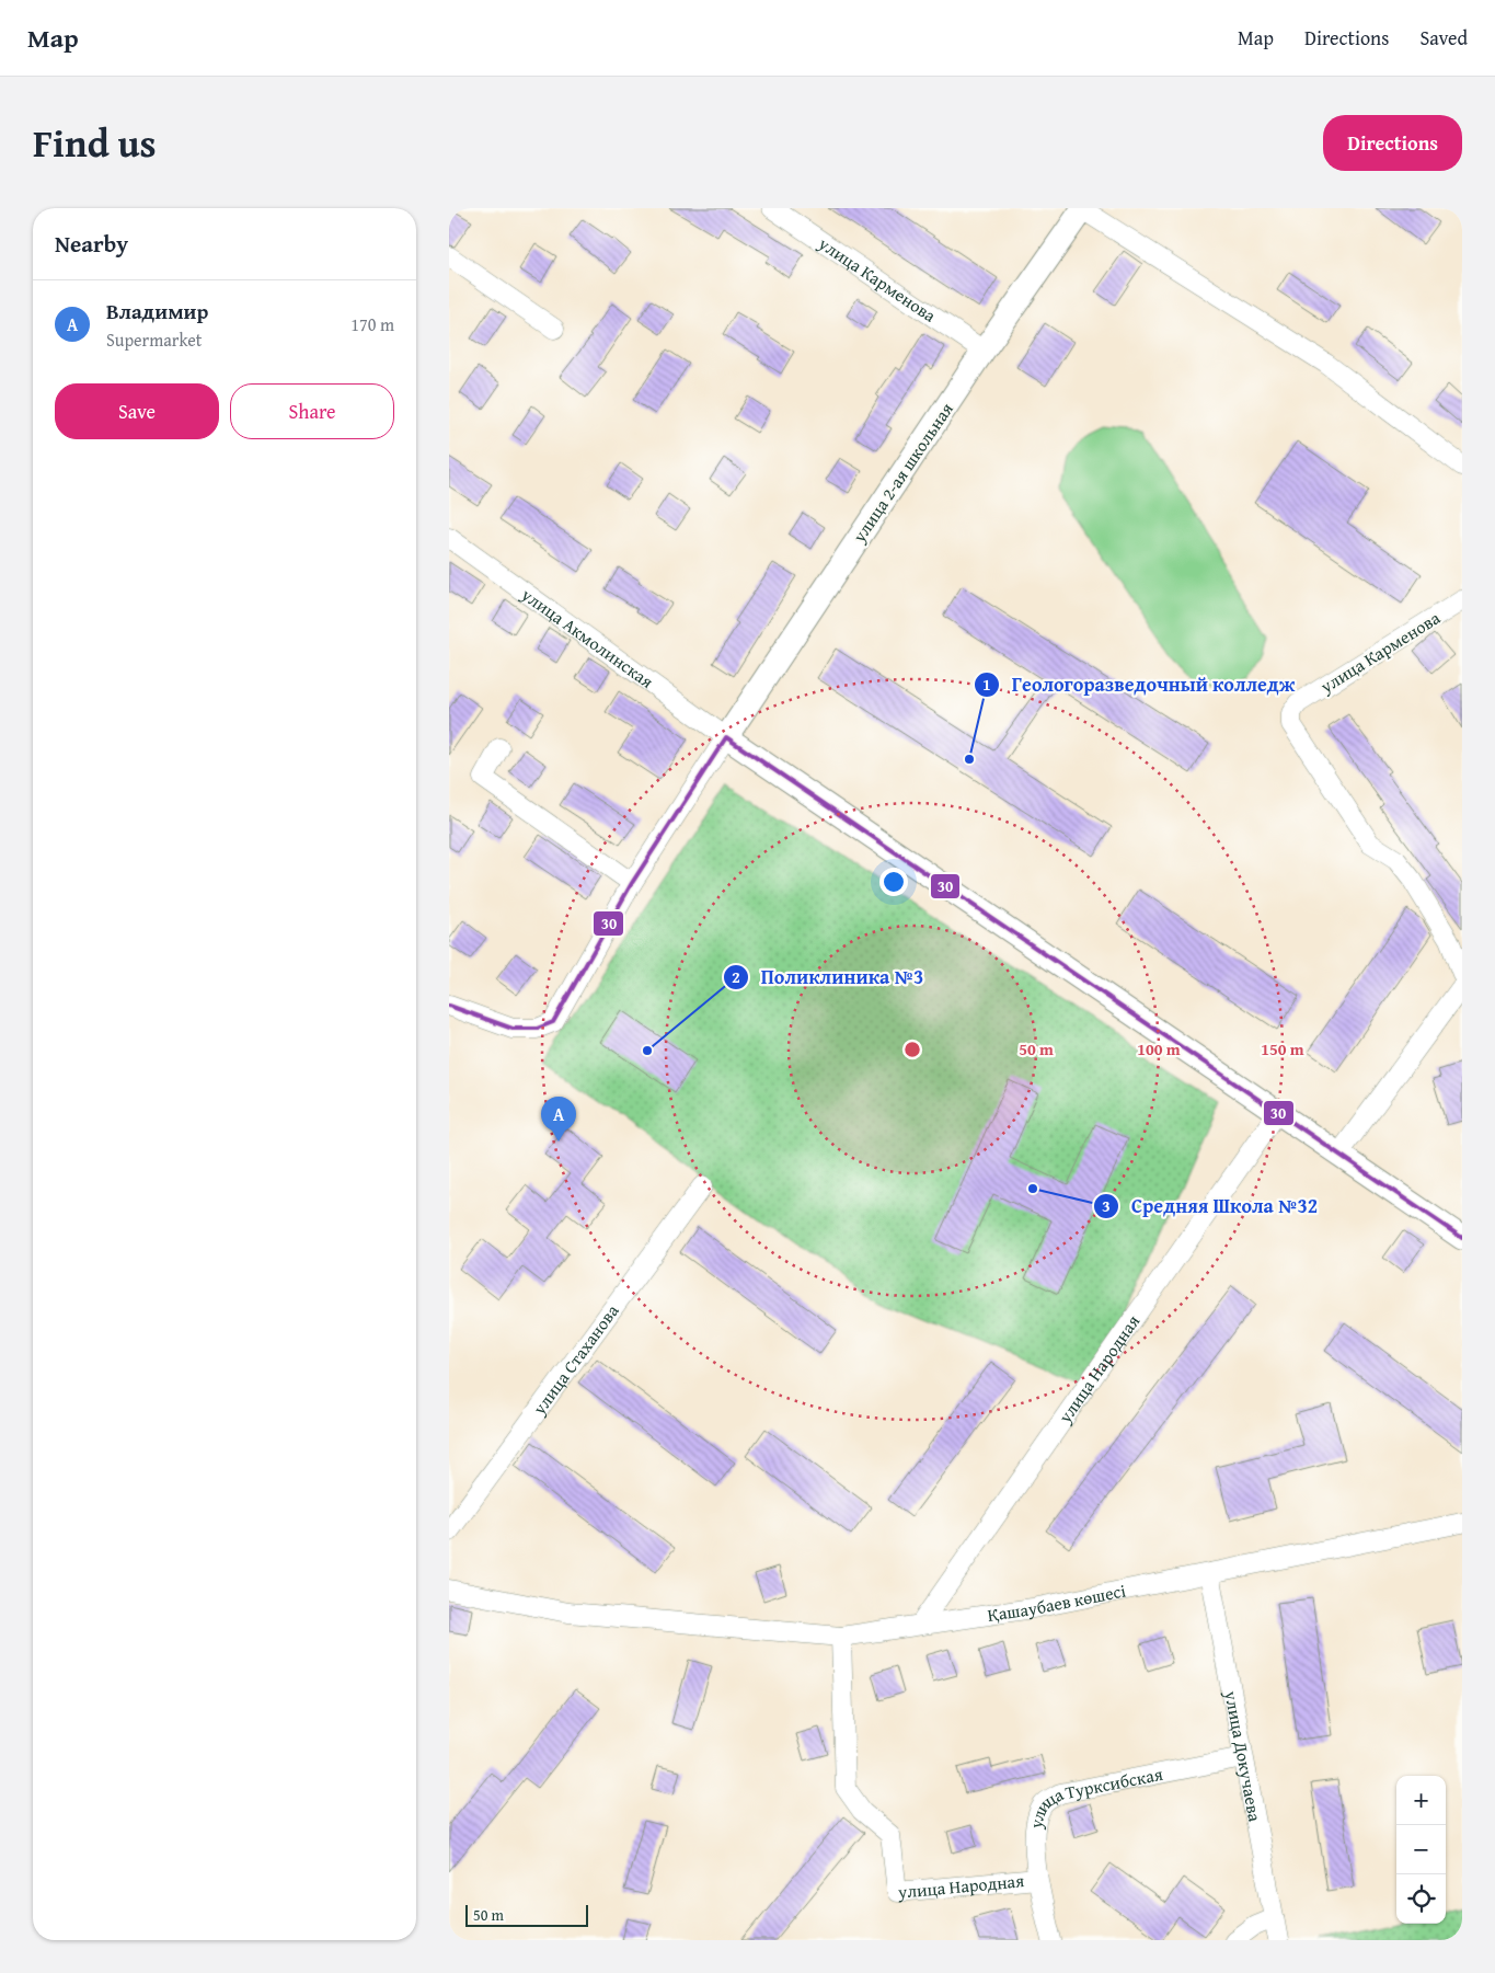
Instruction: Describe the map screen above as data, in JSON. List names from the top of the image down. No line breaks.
{"streets":{"street":["улица Карменова","улица 2-ая школьная","улица Акмолинская","улица Стаханова","улица Народная","Қашаубаев көшесі","улица Докучаева","улица Турксибская"]},"crossings":[["улица Карменова","улица 2-ая школьная"],["улица 2-ая школьная","улица Акмолинская"],["улица Народная","Қашаубаев көшесі"],["улица Народная","улица Турксибская"],["Қашаубаев көшесі","улица Докучаева"],["улица Докучаева","улица Турксибская"]],"places":["Геологоразведочный колледж","Поликлиника №3","Средняя Школа №32"],"lines":["transit line 30"],"scale_bar":"50 m","page":{"header":"Map","nav":["Map","Directions","Saved"],"title":"Find us","buttons":["Directions",["Save","Share"]],"heading":"Nearby","list":[{"mark":"A","name":"Владимир","note":"Supermarket","value":"170 m"}],"pins":"A","map_buttons":["+","−"],"scale":"50 m"},"rings":["50 m","100 m","150 m"]}
